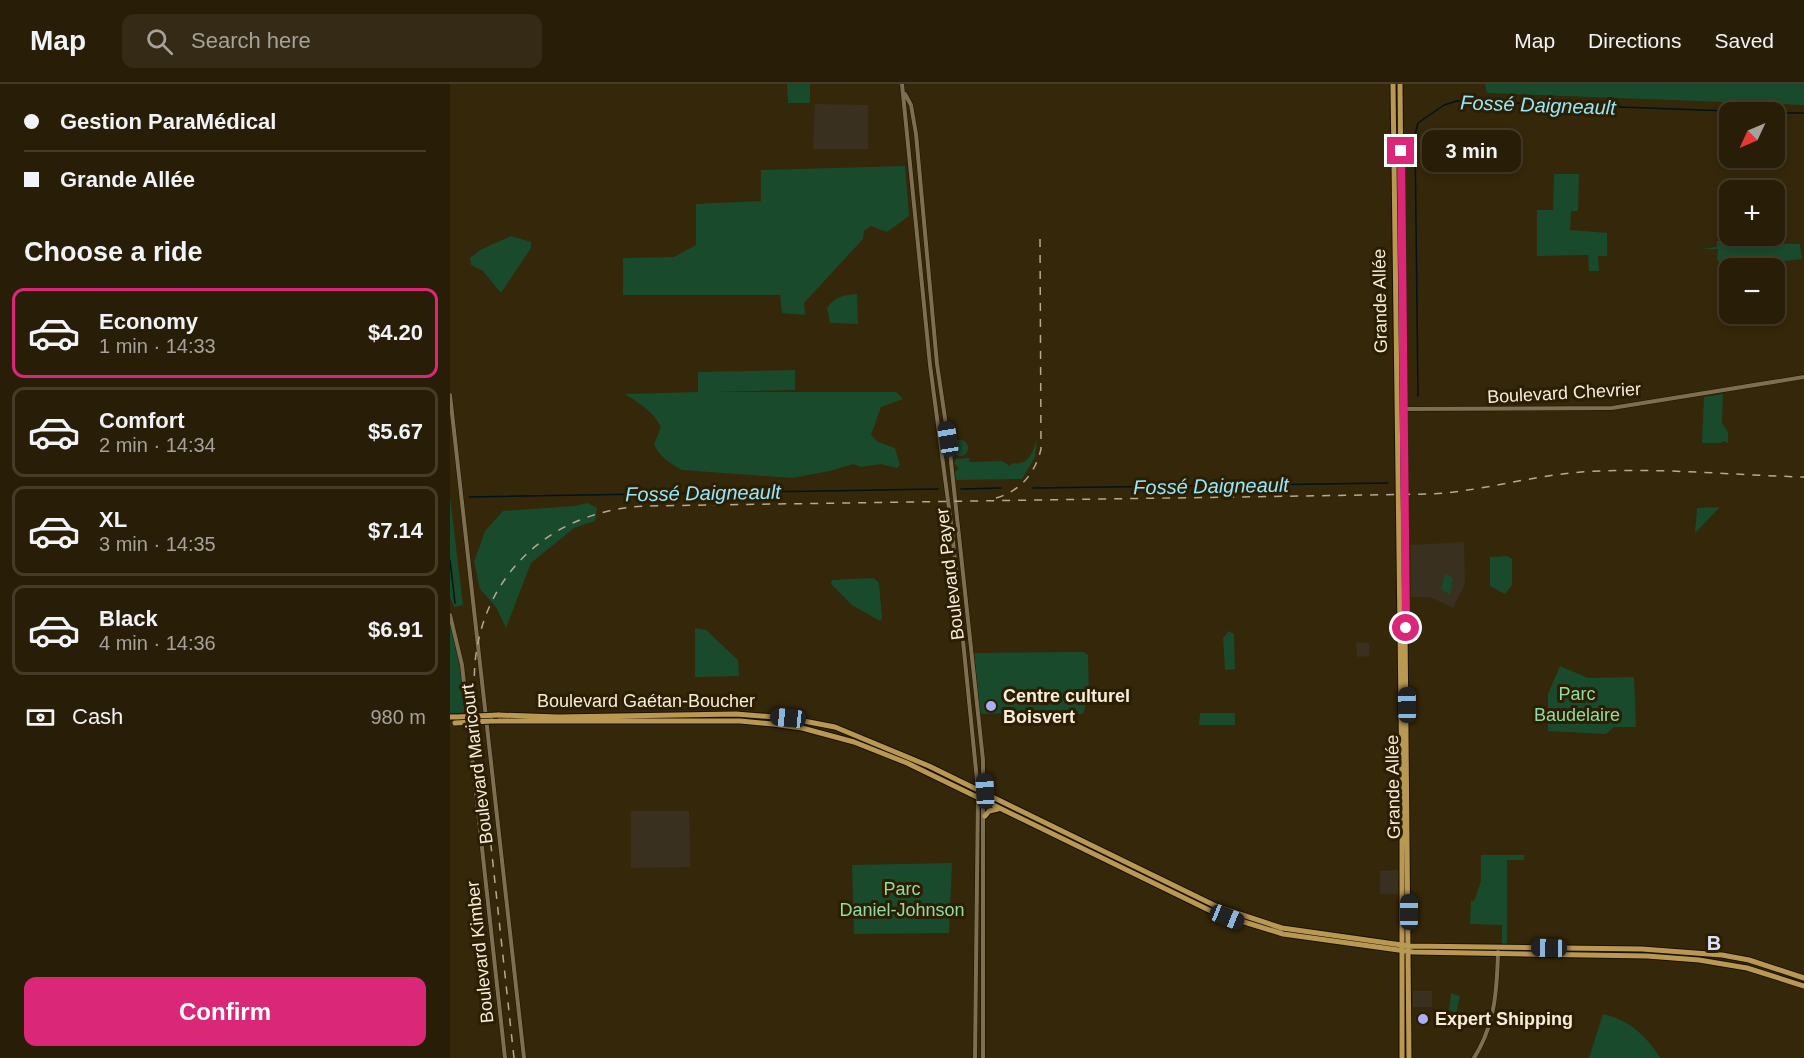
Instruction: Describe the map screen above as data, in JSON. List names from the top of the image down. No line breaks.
{"streets":{"main road":["Grande Allée","Boulevard Gaétan-Boucher"],"street":["Boulevard Chevrier","Boulevard Payer","Boulevard Maricourt","Boulevard Kimber"]},"crossings":[["Grande Allée","Boulevard Chevrier"],["Grande Allée","Boulevard Gaétan-Boucher"],["Boulevard Payer","Boulevard Gaétan-Boucher"]],"districts":["B"],"water":["Fossé Daigneault"],"parks":["Parc Baudelaire","Parc Daniel-Johnson"],"places":["Centre culturel Boisvert","Expert Shipping"],"north":"bottom left","page":{"header":"Map","search":"Search here","nav":["Map","Directions","Saved"],"banner":["Gestion ParaMédical","Grande Allée"],"map_buttons":["+","−"],"bubble":"3 min","heading":"Choose a ride","list":[{"name":"Economy","note":"1 min · 14:33","value":"$4.20"},{"name":"Comfort","note":"2 min · 14:34","value":"$5.67"},{"name":"XL","note":"3 min · 14:35","value":"$7.14"},{"name":"Black","note":"4 min · 14:36","value":"$6.91"}],"pay":["Cash","980 m"],"buttons":"Confirm"}}
